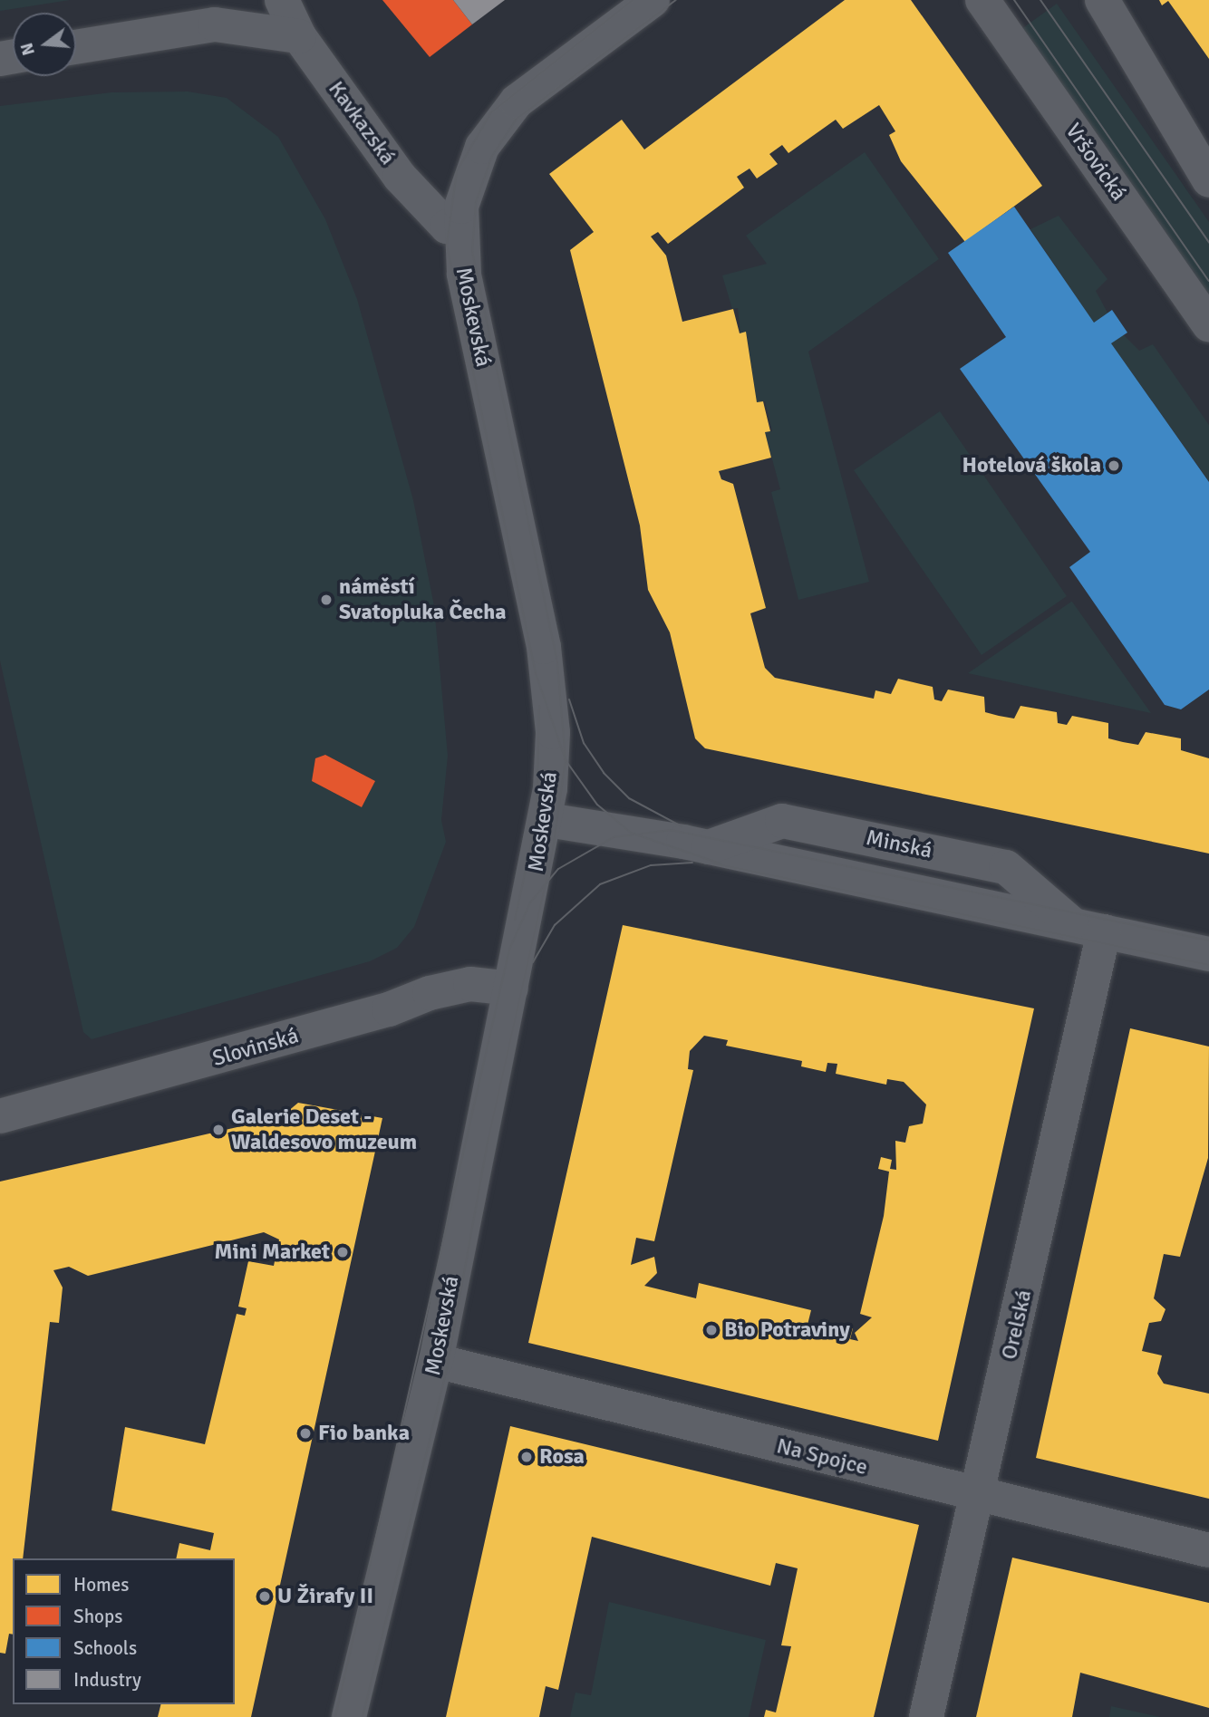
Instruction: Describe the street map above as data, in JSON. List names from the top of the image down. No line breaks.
{"streets":{"main road":["Vršovická"],"street":["Kavkazská","Moskevská","Minská","Slovinská","Orelská","Na Spojce"]},"crossings":[["Kavkazská","Moskevská"],["Moskevská","Minská"],["Moskevská","Slovinská"],["Moskevská","Na Spojce"],["Minská","Orelská"],["Orelská","Na Spojce"]],"places":["Hotelová škola","náměstí Svatopluka Čecha","Galerie Deset - Waldesovo muzeum","Mini Market","Bio Potraviny","Fio banka","Rosa","U Žirafy II"],"legend":["Homes","Shops","Schools","Industry"],"north":"left"}
